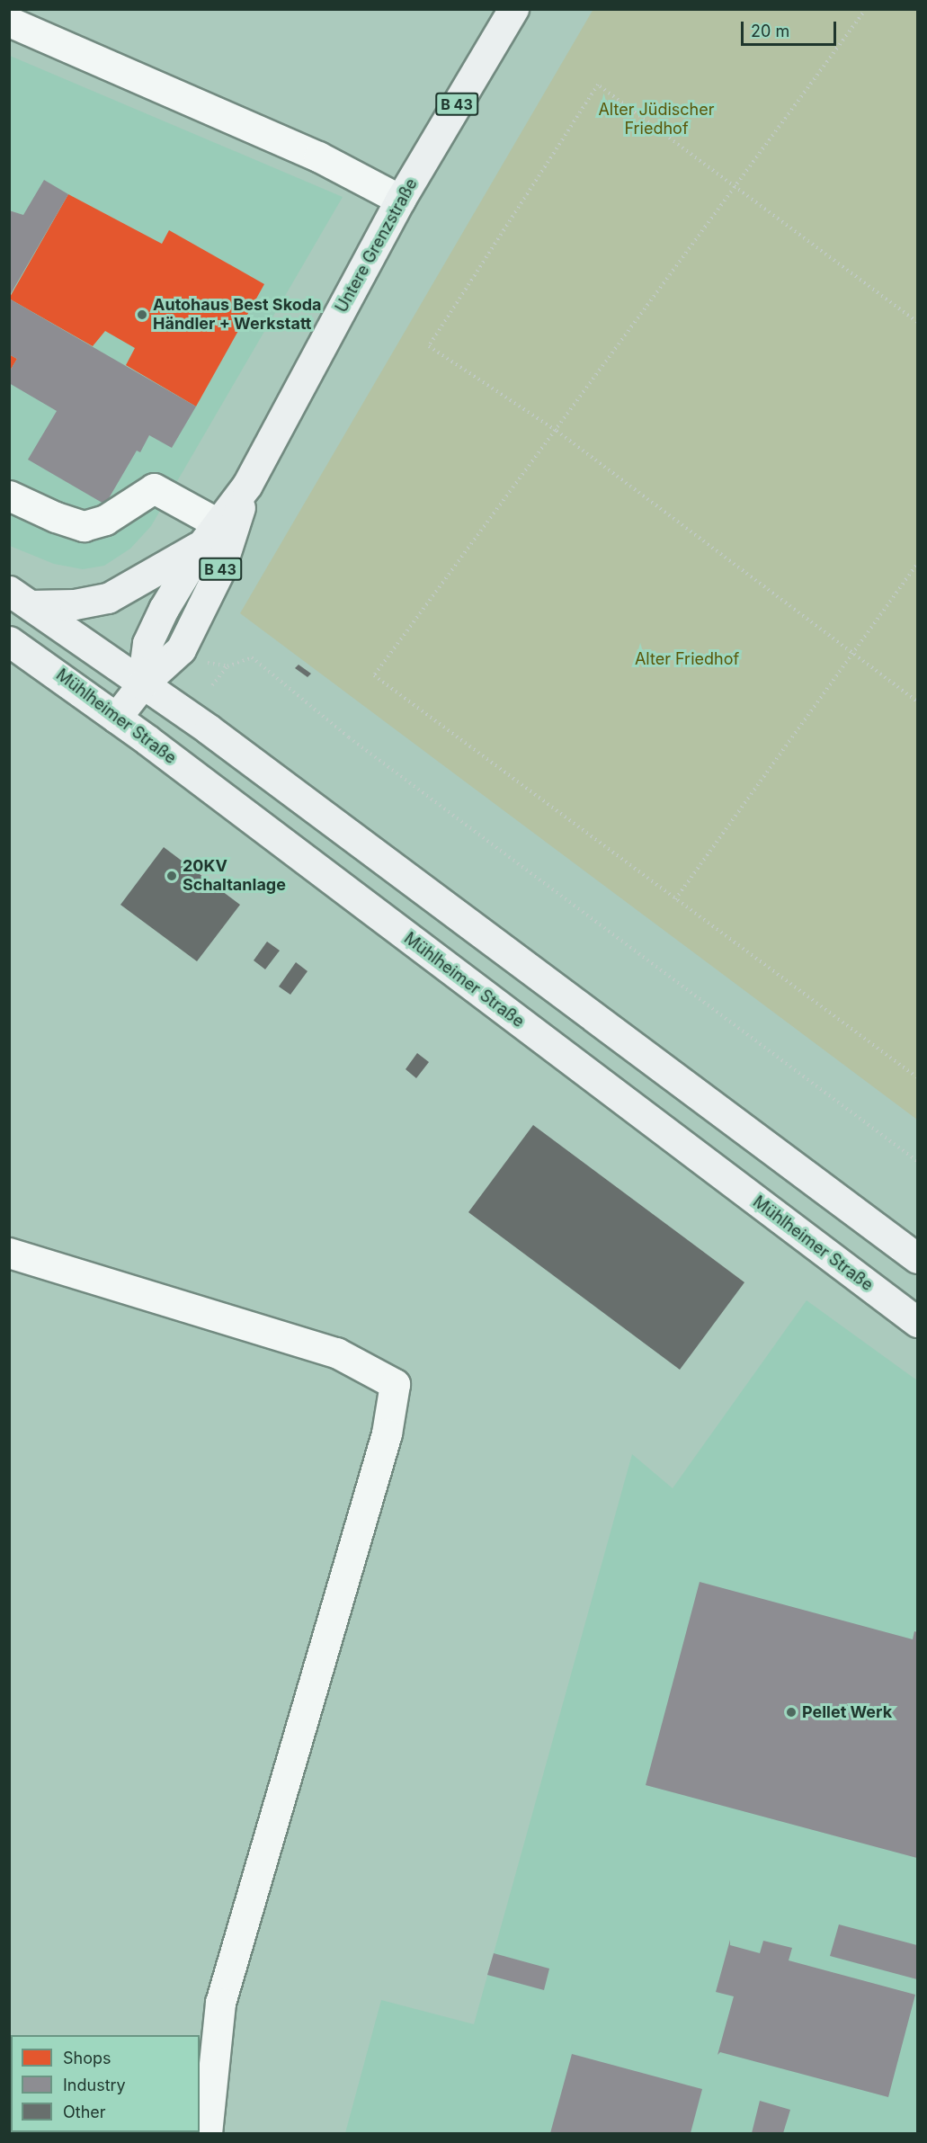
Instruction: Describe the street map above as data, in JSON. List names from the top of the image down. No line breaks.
{"streets":{"main road":["B 43","Untere Grenzstraße","Mühlheimer Straße"]},"crossings":[["B 43","Untere Grenzstraße"],["B 43","Mühlheimer Straße"]],"parks":["Alter Jüdischer Friedhof","Alter Friedhof"],"places":["Autohaus Best Skoda Händler + Werkstatt","20KV Schaltanlage","Pellet Werk"],"legend":["Shops","Industry","Other"],"scale_bar":"20 m"}
